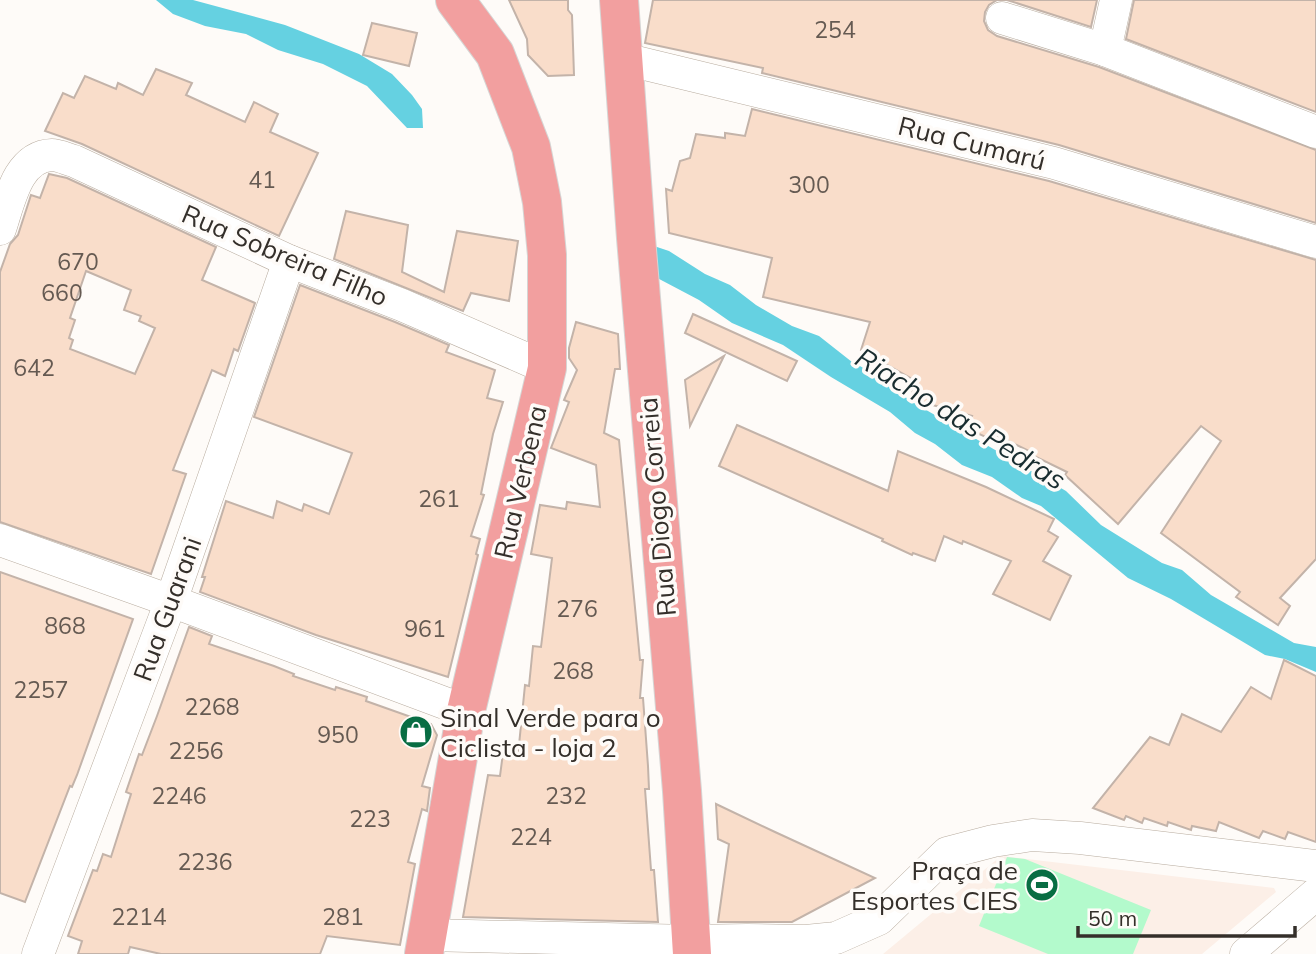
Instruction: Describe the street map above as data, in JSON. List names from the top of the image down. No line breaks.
{"streets":{"main road":["Rua Verbena","Rua Diogo Correia"],"street":["Rua Cumarú","Rua Sobreira Filho","Rua Guarani"]},"crossings":[["Rua Cumarú","Rua Diogo Correia"],["Rua Sobreira Filho","Rua Verbena"],["Rua Sobreira Filho","Rua Guarani"]],"water":["Riacho das Pedras"],"places":{"shop":["Sinal Verde para o Ciclista - loja 2"],"sports":["Praça de Esportes CIES"]},"house_numbers":["254","41","300","670","660","642","261","276","868","961","268","2257","2268","950","2256","2246","232","223","224","2236","2214","281"],"scale_bar":"50 m"}
